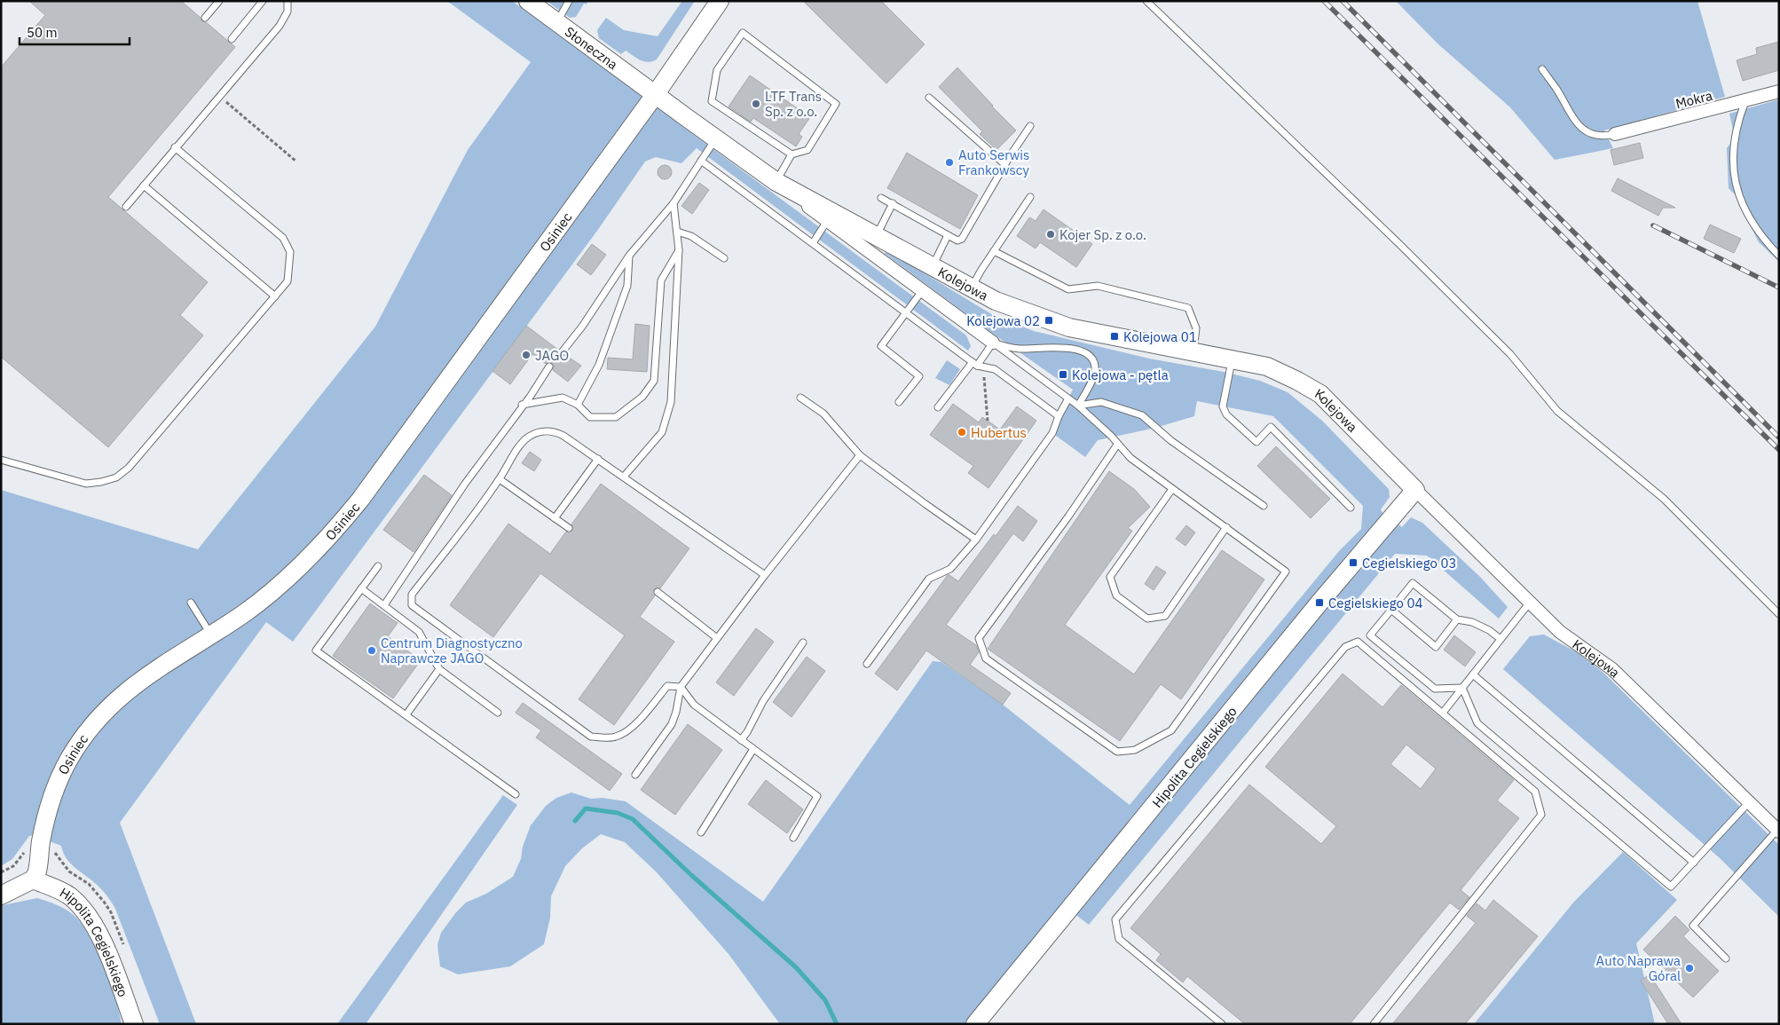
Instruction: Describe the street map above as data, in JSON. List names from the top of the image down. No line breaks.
{"streets":{"street":["Słoneczna","Mokra","Osiniec","Kolejowa","Hipolita Cegielskiego"]},"crossings":[["Słoneczna","Osiniec"],["Słoneczna","Kolejowa"],["Osiniec","Kolejowa"],["Osiniec","Hipolita Cegielskiego"],["Kolejowa","Hipolita Cegielskiego"]],"places":{"other":["LTF Trans Sp. z o.o.","Auto Serwis Frankowscy","Kojer Sp. z o.o.","JAGO","Hubertus","Centrum Diagnostyczno Naprawcze JAGO","Auto Naprawa Góral"],"transit":["Kolejowa 02","Kolejowa 01","Kolejowa - pętla","Cegielskiego 03","Cegielskiego 04"]},"scale_bar":"50 m"}
